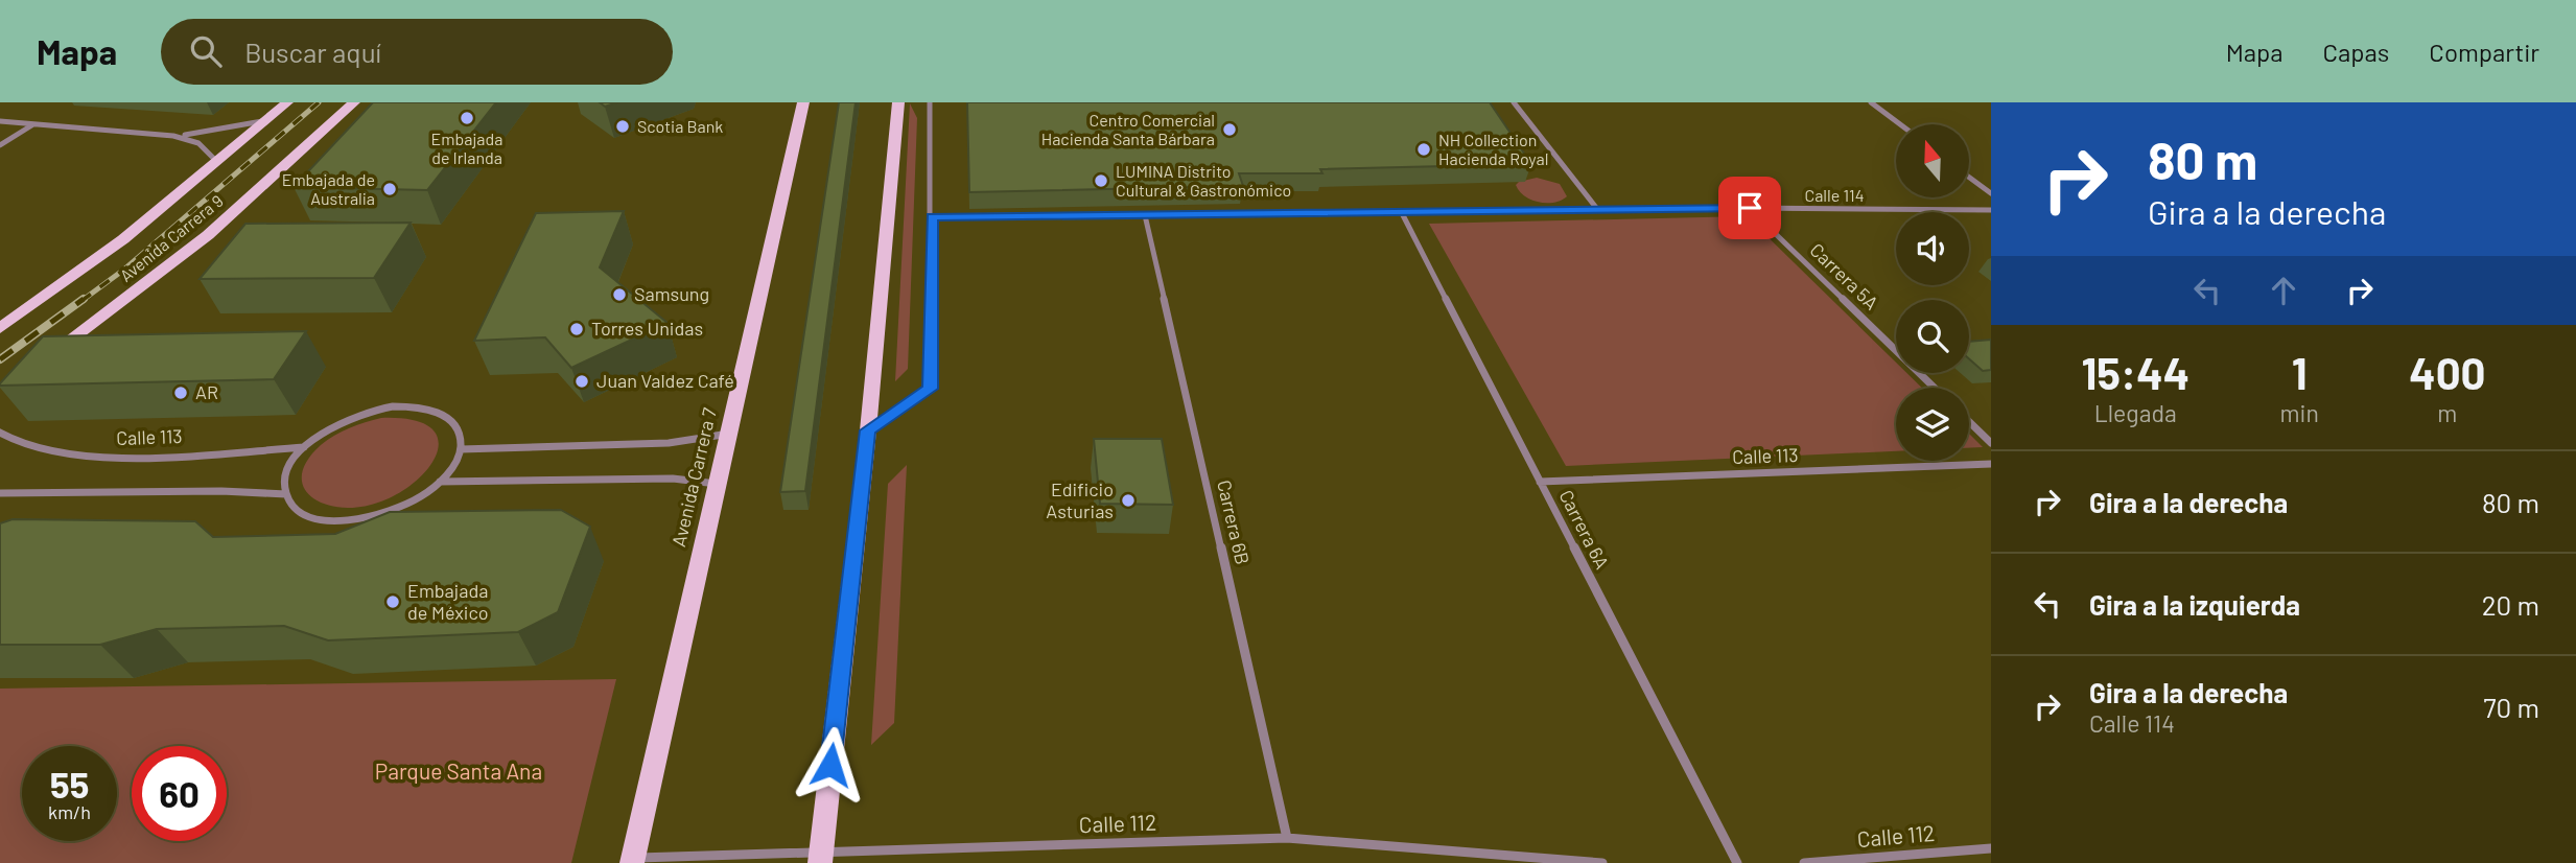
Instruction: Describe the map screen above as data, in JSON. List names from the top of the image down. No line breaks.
{"streets":{"main road":["Avenida Carrera 9","Avenida Carrera 7"],"street":["Calle 114","Carrera 5A","Calle 113","Carrera 6B","Carrera 6A","Calle 112"]},"crossings":[["Calle 114","Carrera 5A"],["Calle 114","Carrera 6B"],["Calle 114","Carrera 6A"],["Calle 113","Carrera 6A"],["Avenida Carrera 7","Calle 112"],["Carrera 6B","Calle 112"]],"parks":["Parque Santa Ana"],"places":["Embajada de Irlanda","Scotia Bank","Centro Comercial Hacienda Santa Bárbara","NH Collection Hacienda Royal","LUMINA Distrito Cultural & Gastronómico","Embajada de Australia","Samsung","Torres Unidas","Juan Valdez Café","AR","Edificio Asturias","Embajada de México"],"north":"top","page":{"header":"Mapa","search":"Buscar aquí","nav":["Mapa","Capas","Compartir"],"turn":["80 m","Gira a la derecha"],"eta":["15:44","Llegada","1","min","400","m"],"list":[{"name":"Gira a la derecha","value":"80 m"},{"name":"Gira a la izquierda","value":"20 m"},{"name":"Gira a la derecha","note":"Calle 114","value":"70 m"}],"speed":"55 km/h","limit":"60"}}
